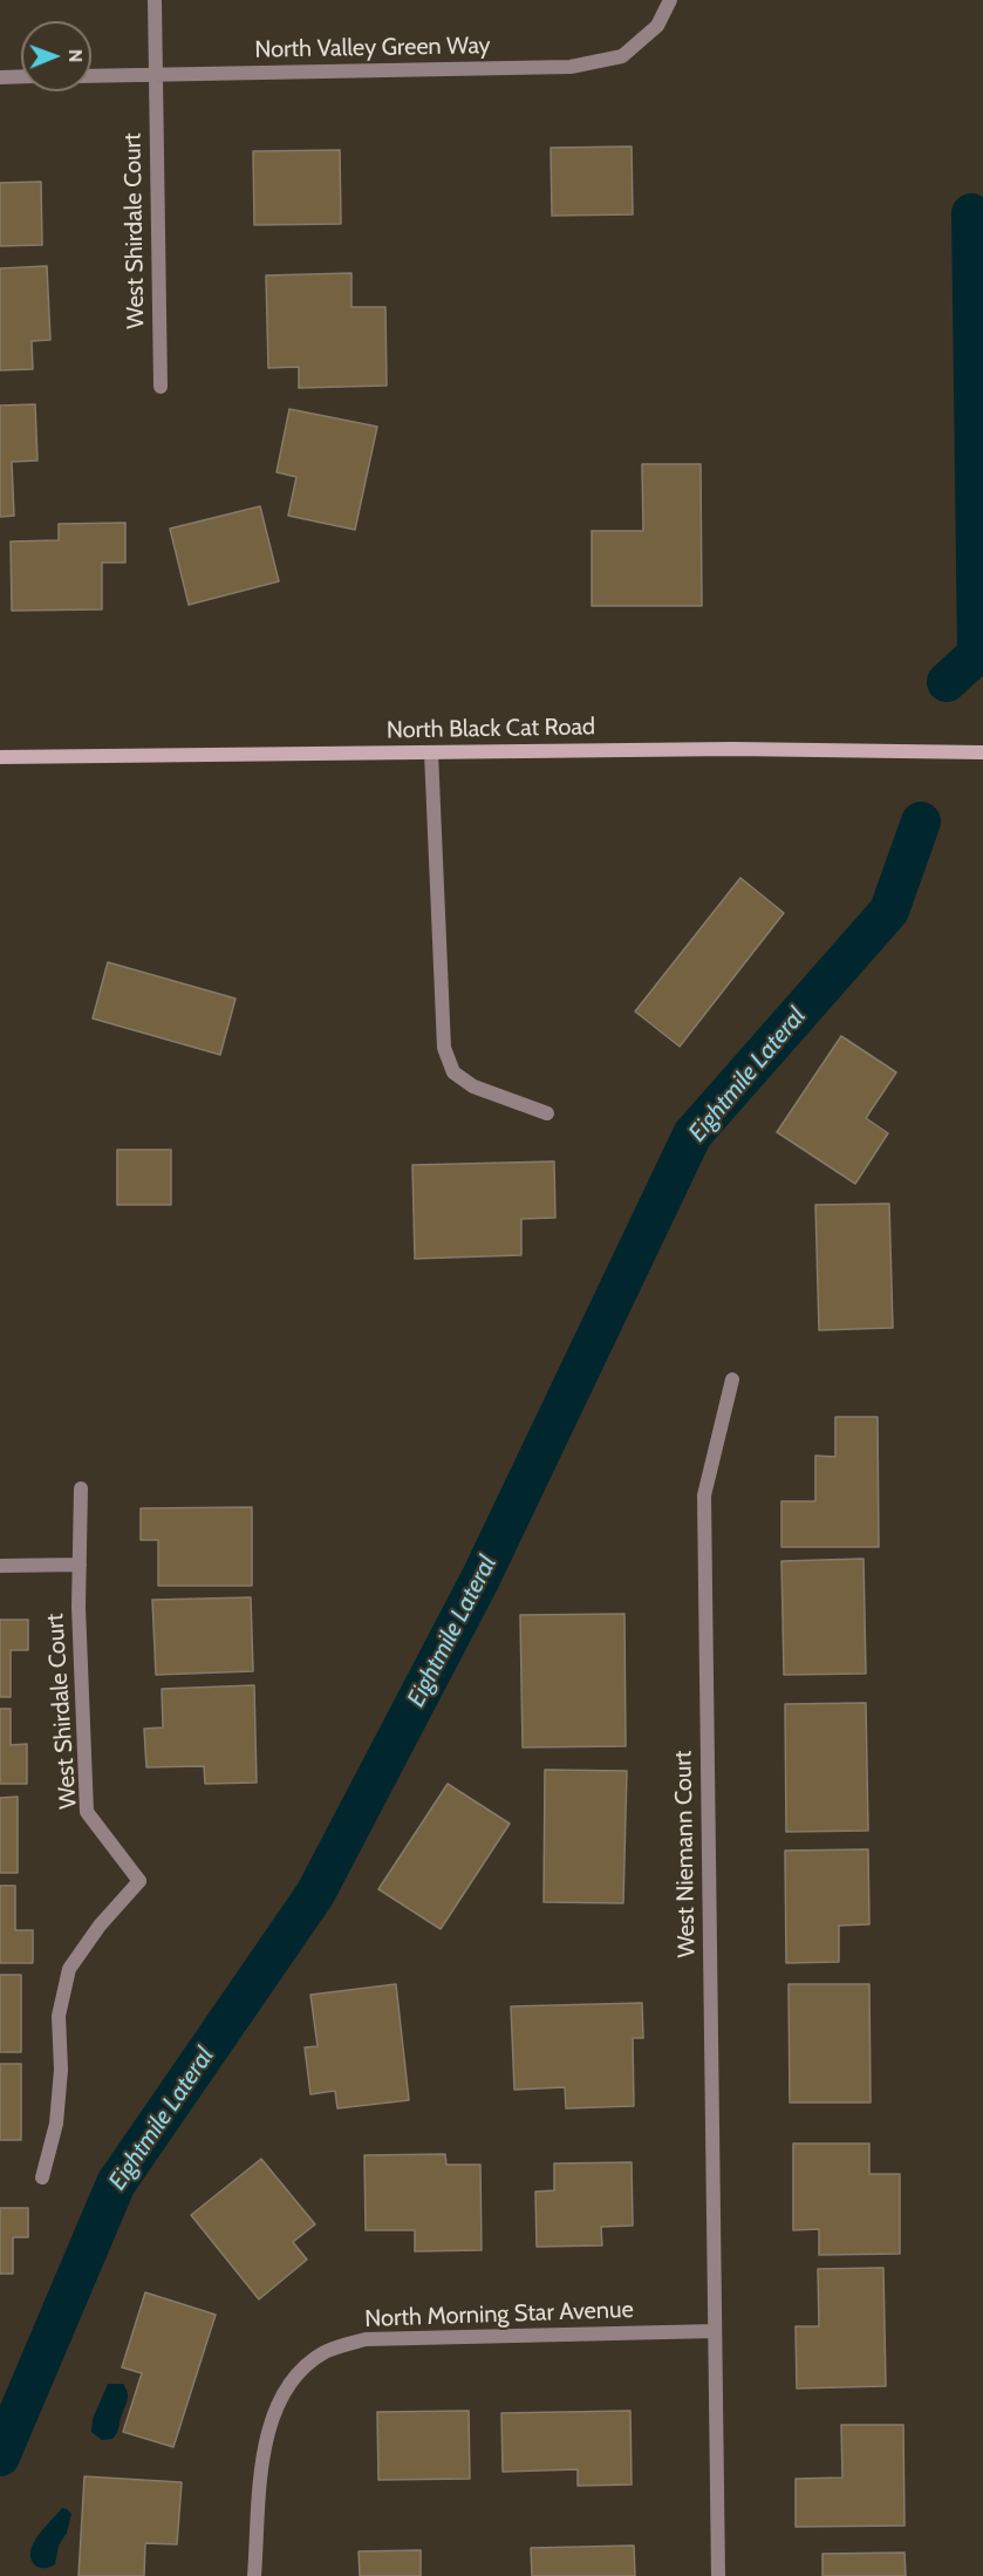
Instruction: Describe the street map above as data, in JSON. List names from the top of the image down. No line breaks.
{"streets":{"main road":["North Black Cat Road"],"street":["North Valley Green Way","West Shirdale Court","West Niemann Court","North Morning Star Avenue"]},"crossings":[["North Valley Green Way","West Shirdale Court"],["West Niemann Court","North Morning Star Avenue"]],"water":["Eightmile Lateral"],"north":"right"}
